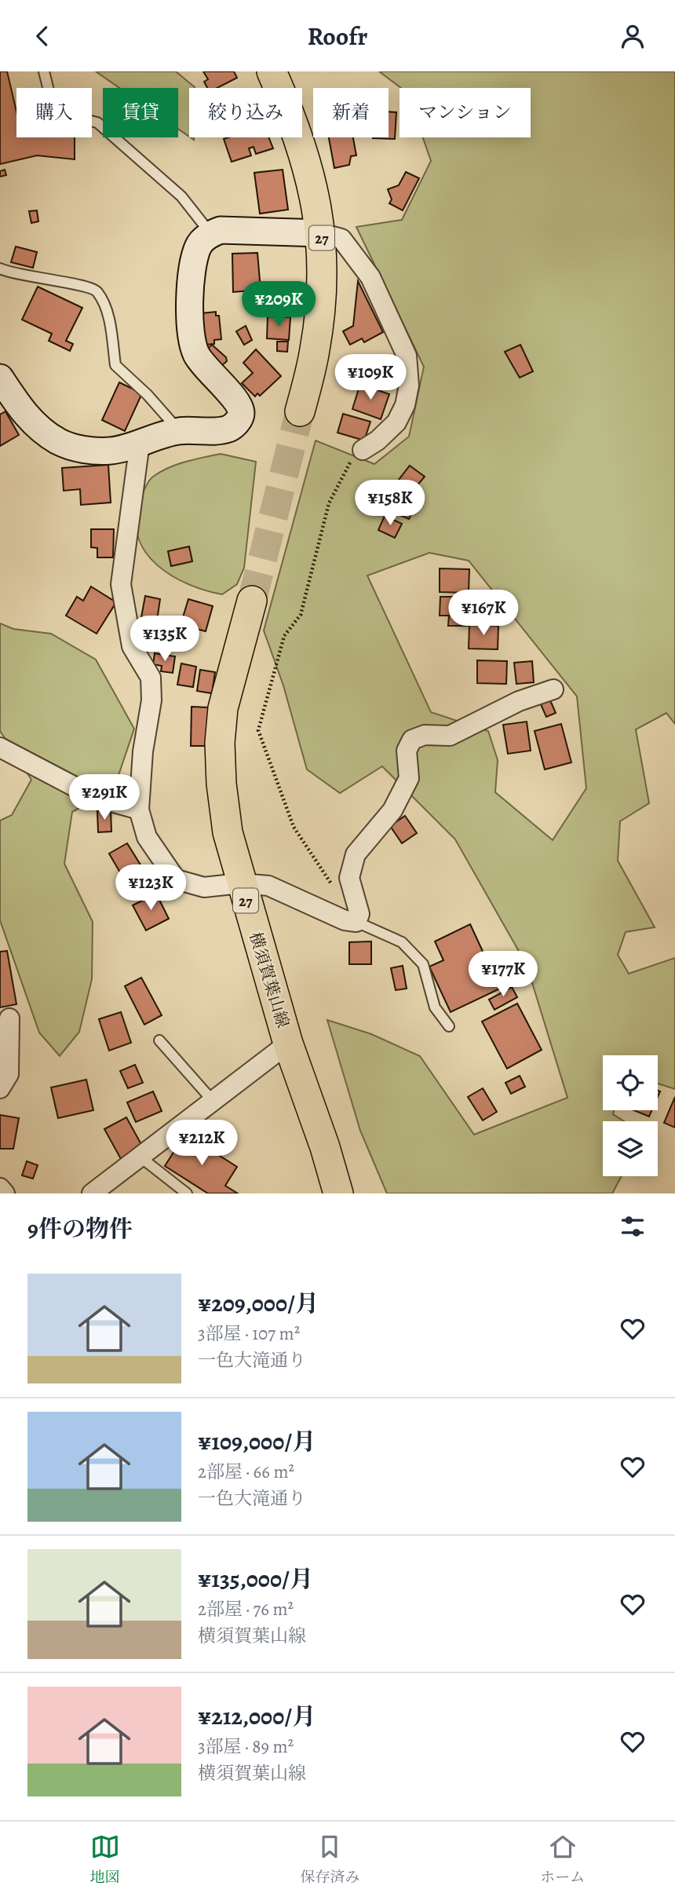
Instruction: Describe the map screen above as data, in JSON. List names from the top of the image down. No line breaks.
{"streets":{"main road":["27","横須賀葉山線"]},"page":{"header":"Roofr","chip":["購入","賃貸","絞り込み","新着","マンション"],"price":["¥209K","¥109K","¥158K","¥167K","¥135K","¥291K","¥123K","¥177K","¥212K"],"heading":"9件の物件","list":[{"name":"¥209,000/月","note":"3部屋 · 107 m² · 一色大滝通り"},{"name":"¥109,000/月","note":"2部屋 · 66 m² · 一色大滝通り"},{"name":"¥135,000/月","note":"2部屋 · 76 m² · 横須賀葉山線"},{"name":"¥212,000/月","note":"3部屋 · 89 m² · 横須賀葉山線"}],"tabs":["地図","保存済み","ホーム"]}}
